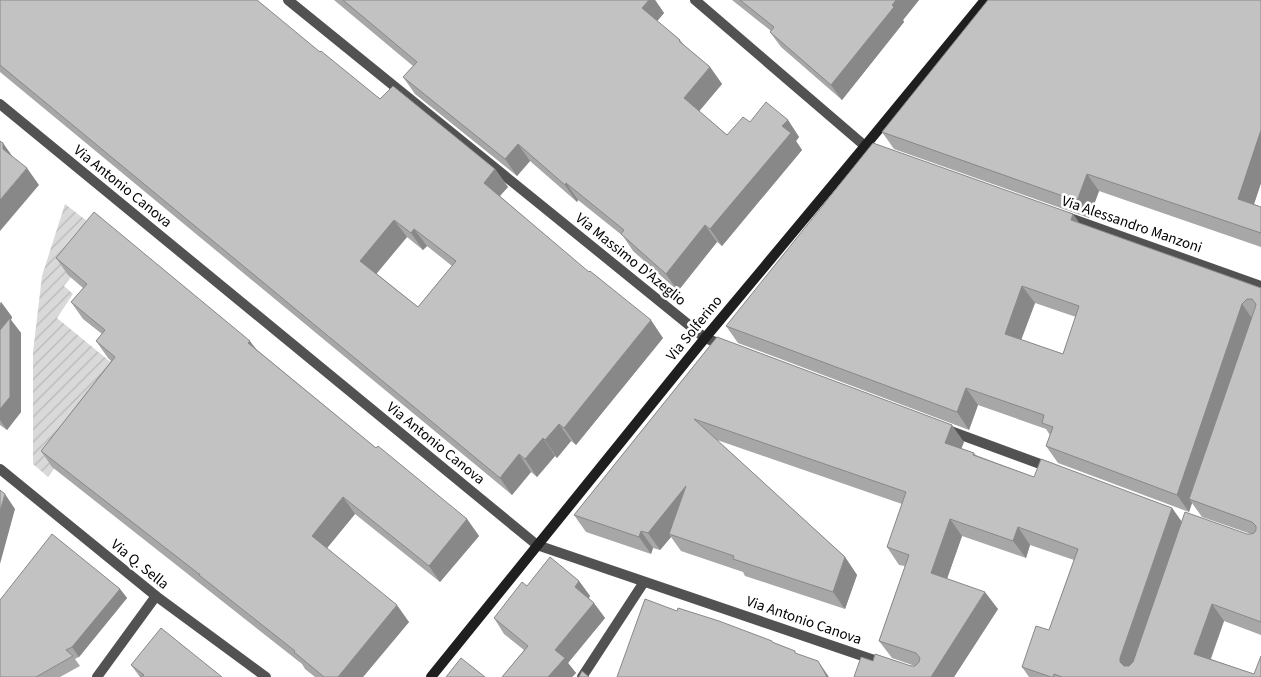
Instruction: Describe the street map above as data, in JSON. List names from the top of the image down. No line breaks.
{"streets":{"street":["Via Antonio Canova","Via Alessandro Manzoni","Via Massimo D'Azeglio","Via Solferino","Via Q. Sella"]},"crossings":[["Via Antonio Canova","Via Solferino"],["Via Massimo D'Azeglio","Via Solferino"]]}
